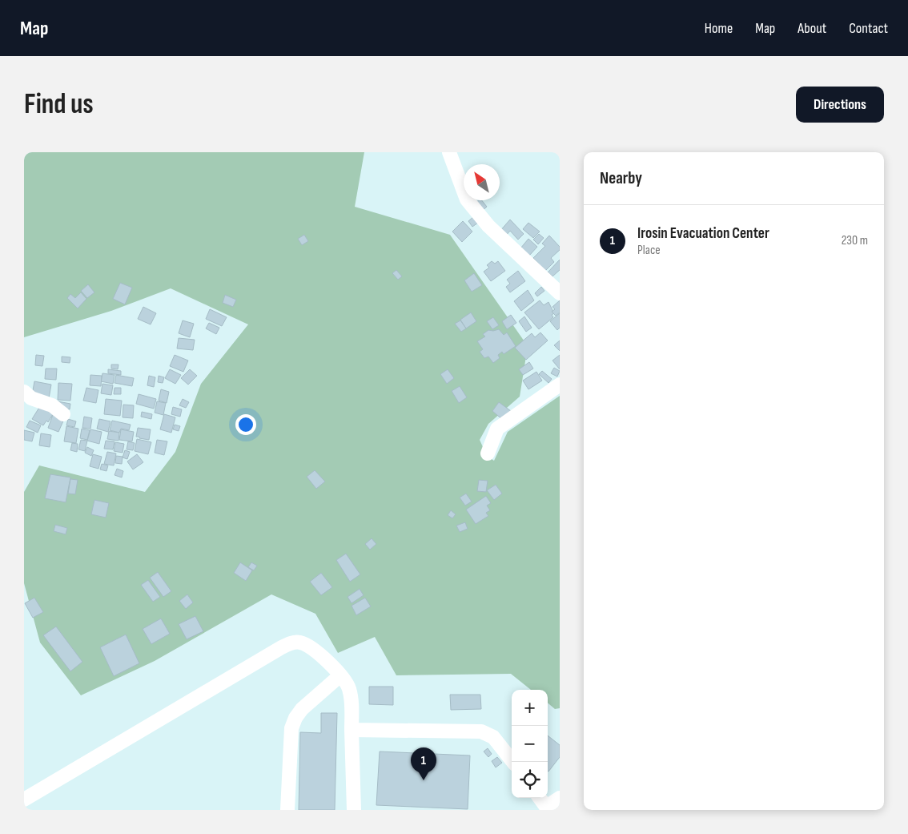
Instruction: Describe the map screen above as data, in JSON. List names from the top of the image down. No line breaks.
{"north":"top left","page":{"header":"Map","nav":["Home","Map","About","Contact"],"buttons":"Directions","title":"Find us","heading":"Nearby","list":[{"mark":"1","name":"Irosin Evacuation Center","note":"Place","value":"230 m"}],"map_buttons":["+","−"],"pins":"1"}}
